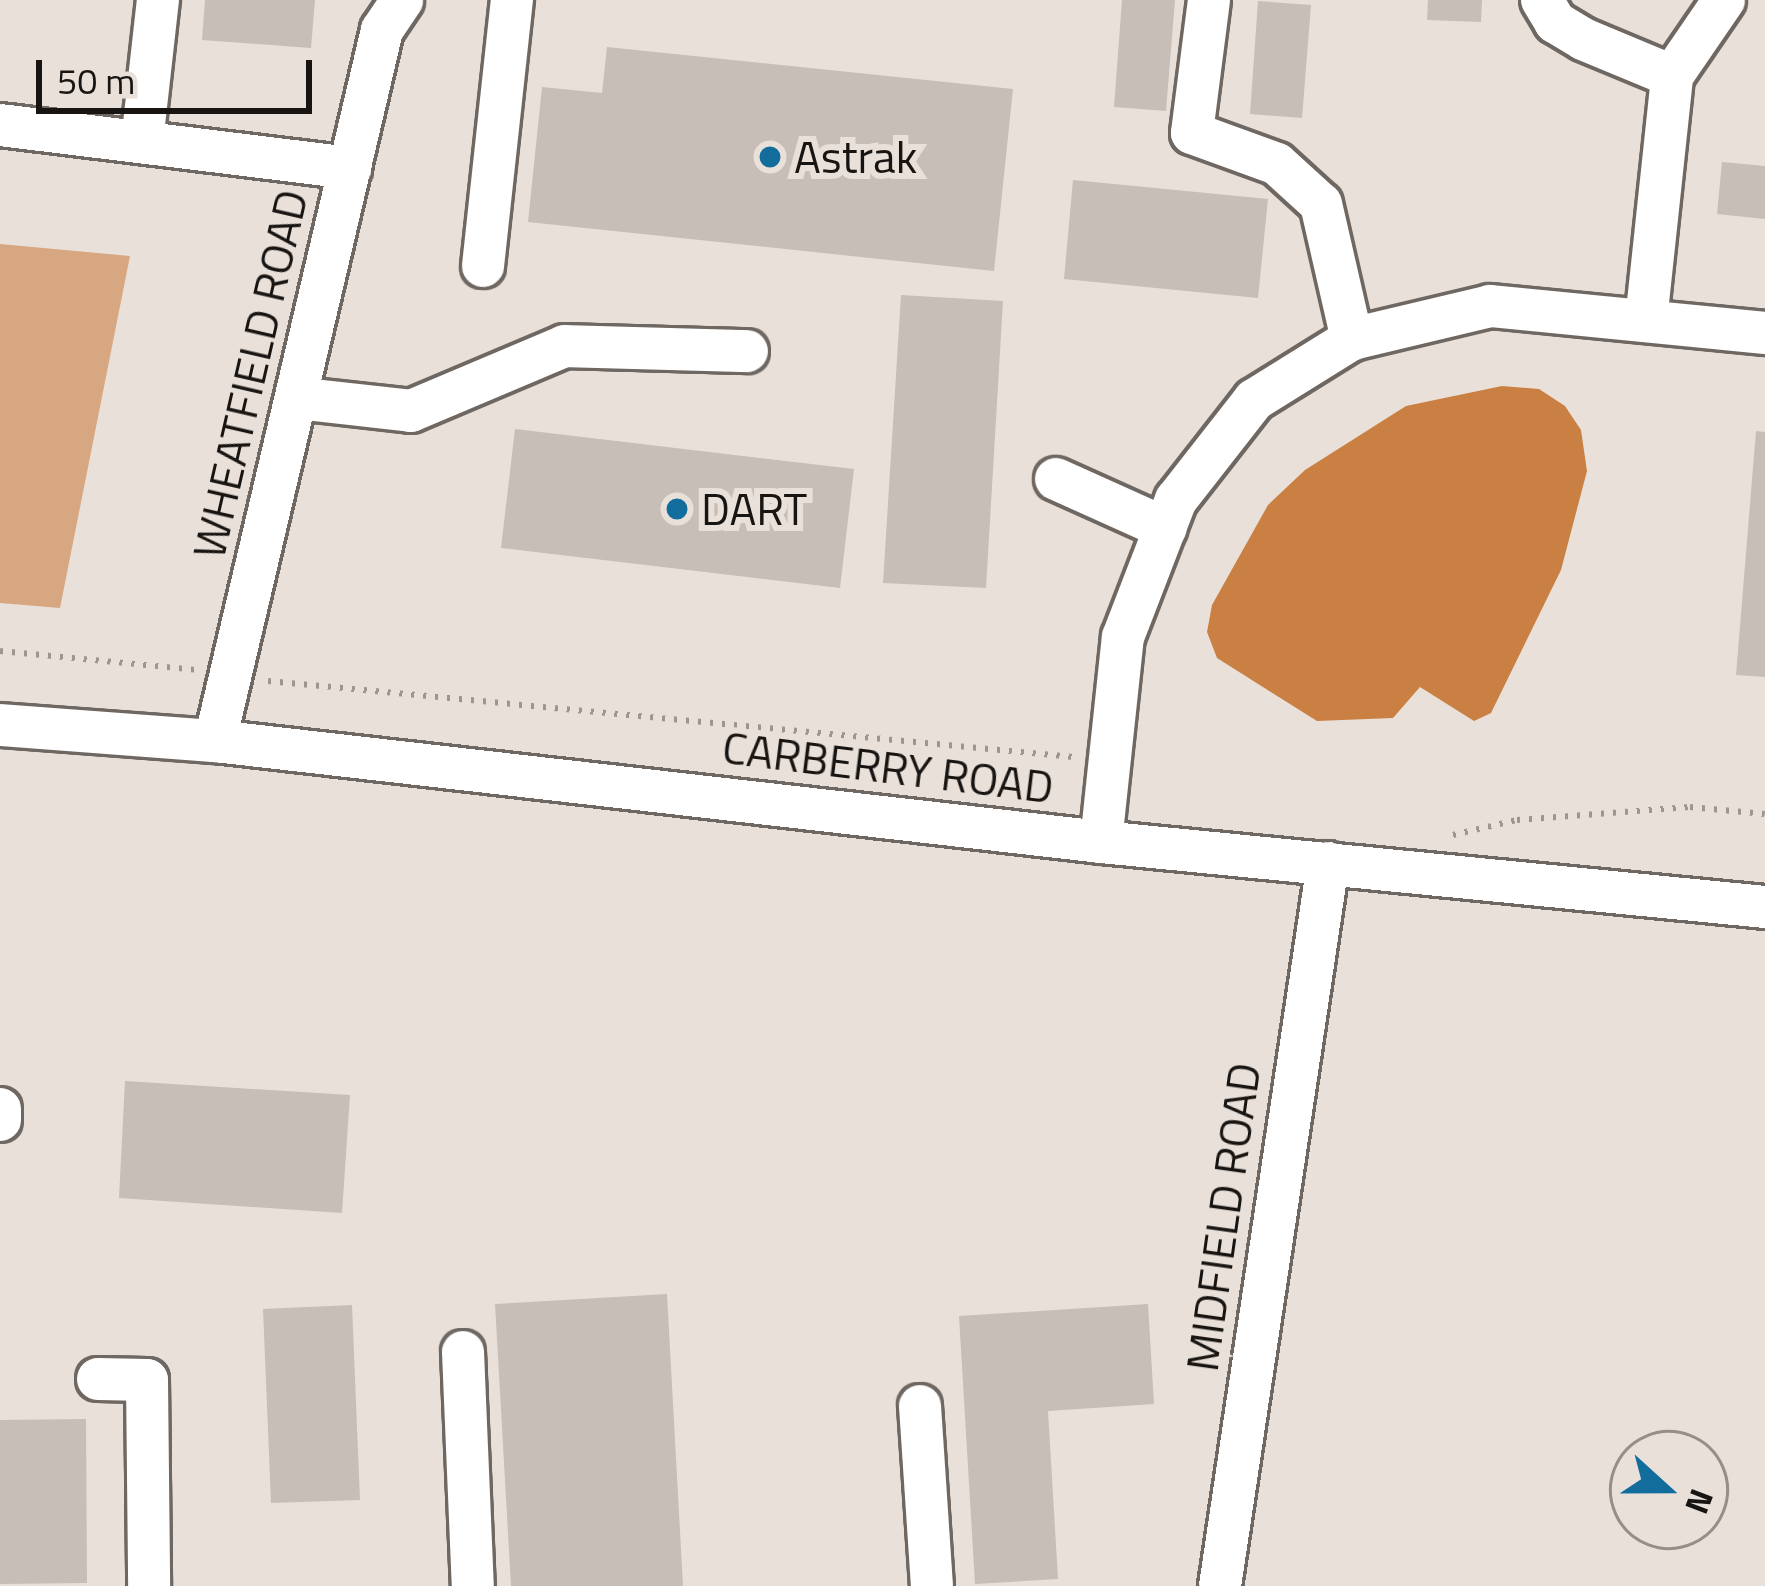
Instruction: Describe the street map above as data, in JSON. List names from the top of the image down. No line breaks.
{"streets":{"street":["WHEATFIELD ROAD","CARBERRY ROAD","MIDFIELD ROAD"]},"crossings":[["WHEATFIELD ROAD","CARBERRY ROAD"],["CARBERRY ROAD","MIDFIELD ROAD"]],"places":["Astrak","DART"],"scale_bar":"50 m","north":"right"}
